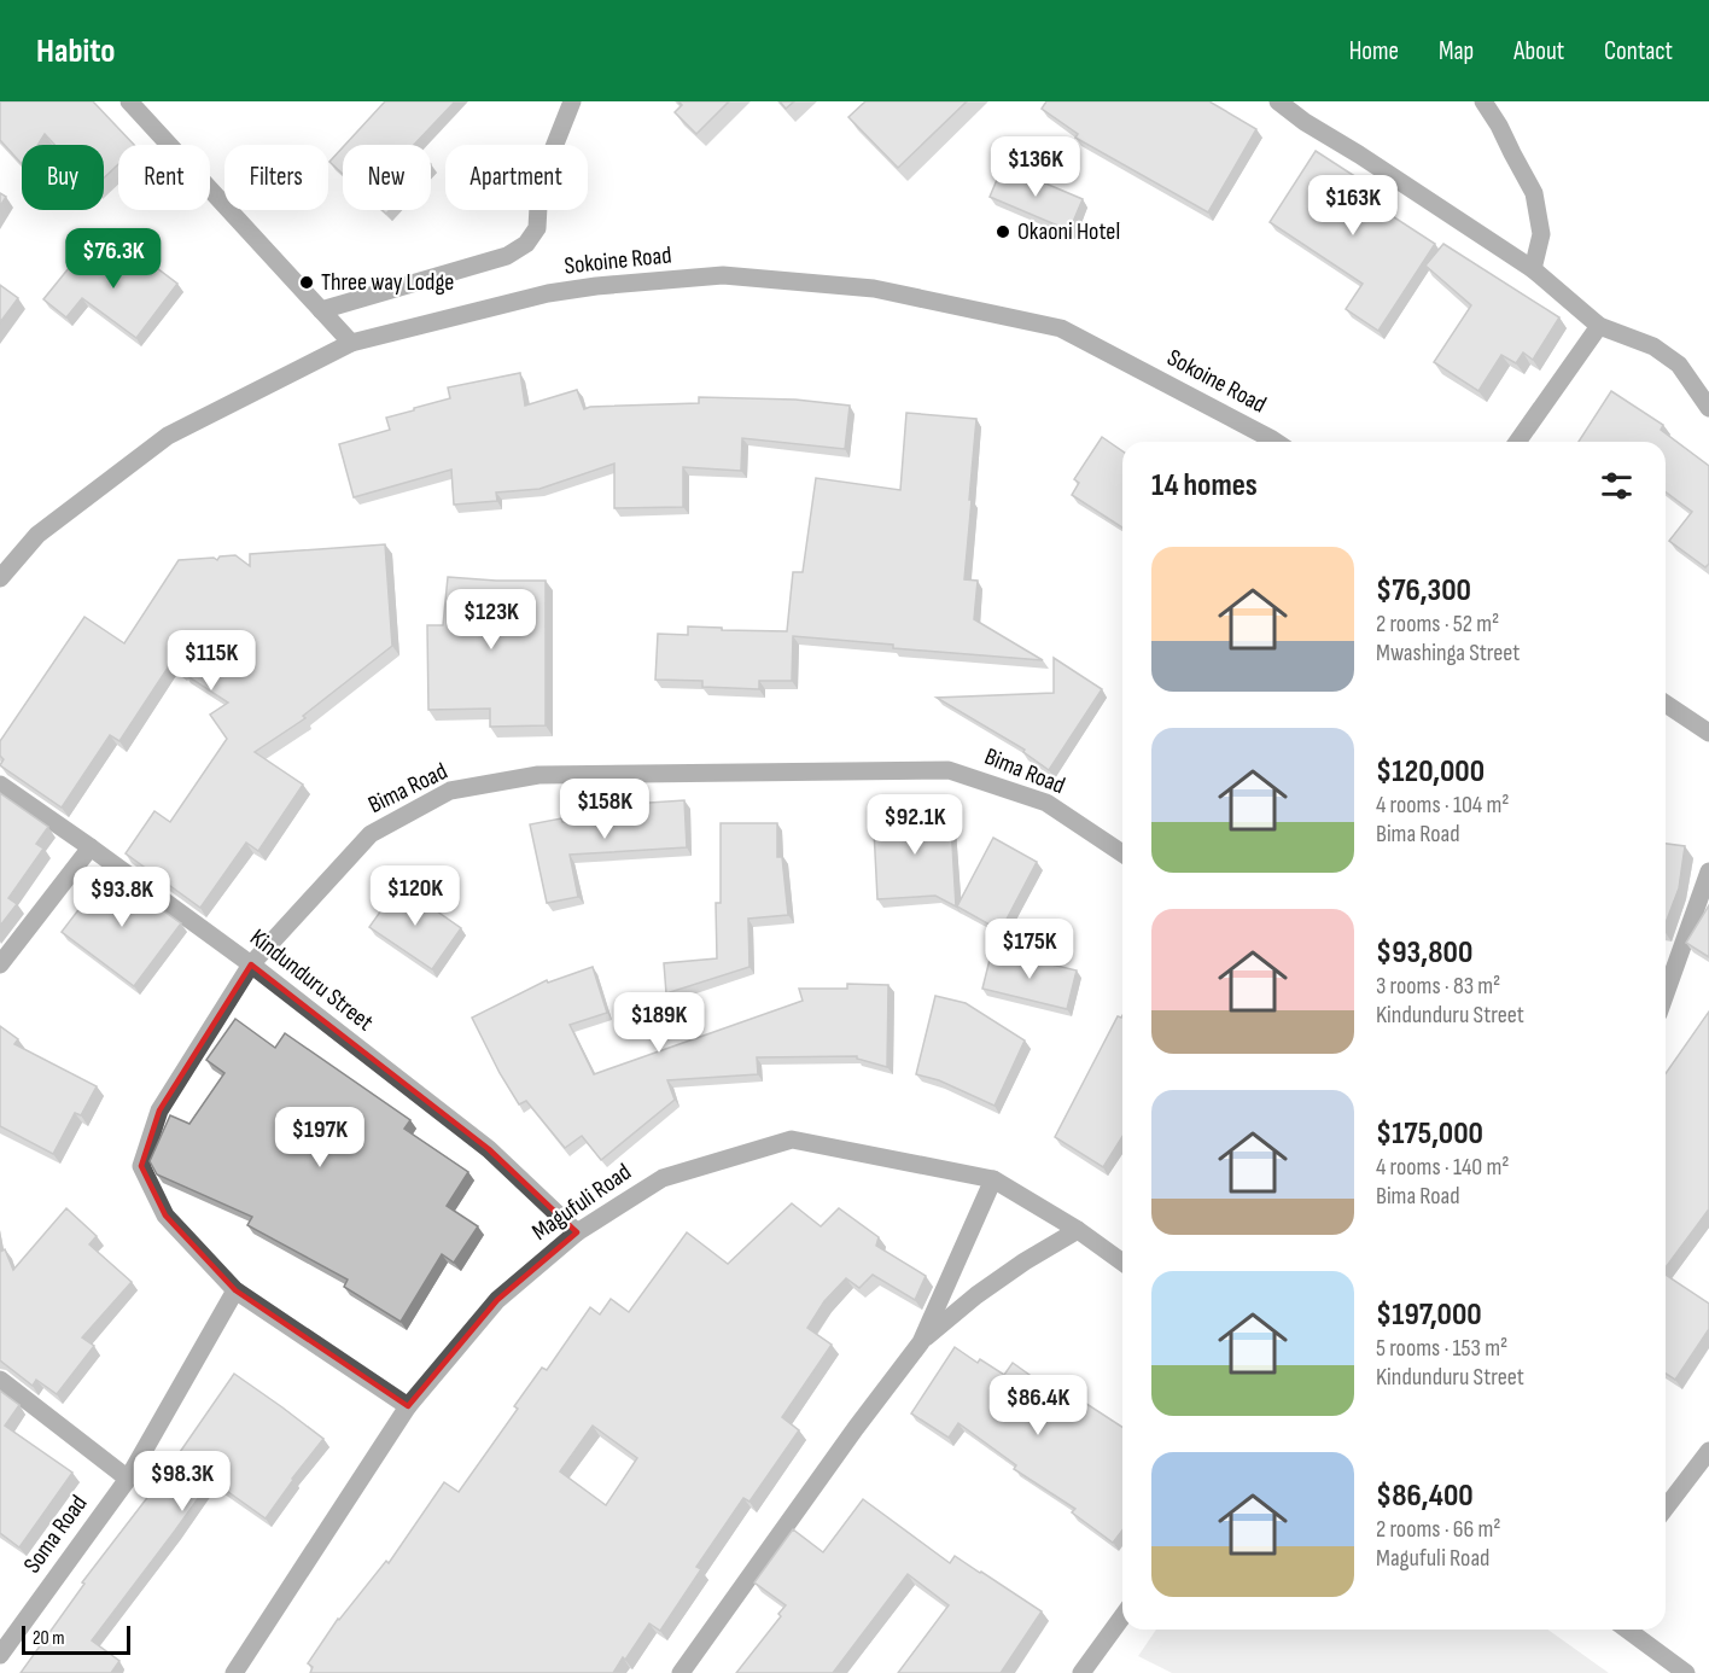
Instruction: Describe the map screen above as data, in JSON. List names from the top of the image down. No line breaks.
{"streets":{"street":["Sokoine Road","Bima Road","Kindunduru Street","Magufuli Road","Soma Road"]},"crossings":[["Bima Road","Kindunduru Street"],["Bima Road","Magufuli Road"],["Bima Road","Soma Road"],["Kindunduru Street","Magufuli Road"]],"places":["Okaoni Hotel","Three way Lodge"],"scale_bar":"20 m","page":{"header":"Habito","nav":["Home","Map","About","Contact"],"price":["$136K","$163K","$76.3K","$123K","$115K","$158K","$92.1K","$120K","$93.8K","$175K","$189K","$197K","$86.4K","$98.3K"],"chip":["Buy","Rent","Filters","New","Apartment"],"heading":"14 homes","list":[{"name":"$76,300","note":"2 rooms · 52 m² · Mwashinga Street"},{"name":"$120,000","note":"4 rooms · 104 m² · Bima Road"},{"name":"$93,800","note":"3 rooms · 83 m² · Kindunduru Street"},{"name":"$175,000","note":"4 rooms · 140 m² · Bima Road"},{"name":"$197,000","note":"5 rooms · 153 m² · Kindunduru Street"},{"name":"$86,400","note":"2 rooms · 66 m² · Magufuli Road"}],"scale":"20 m"}}
